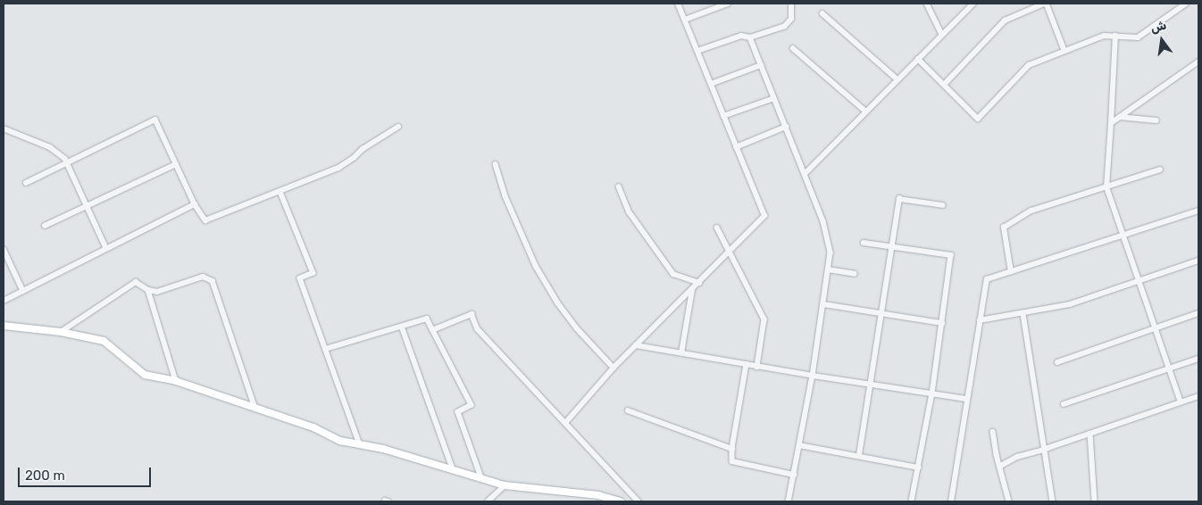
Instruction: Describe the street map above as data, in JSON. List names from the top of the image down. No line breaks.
{"scale_bar":"200 m","north":"top"}
